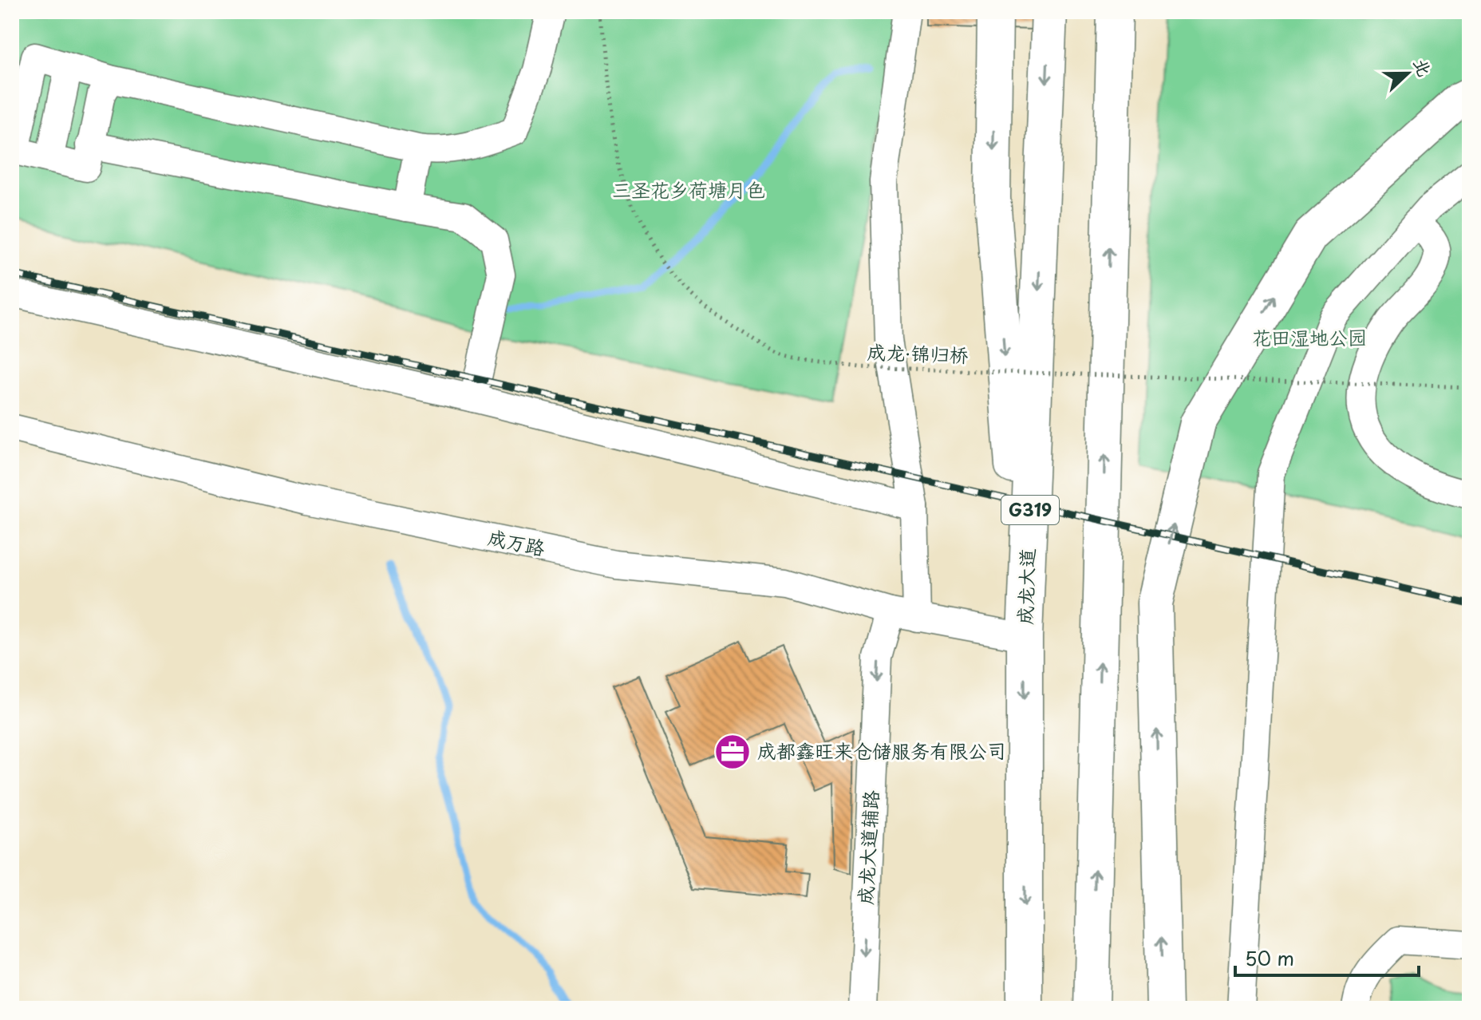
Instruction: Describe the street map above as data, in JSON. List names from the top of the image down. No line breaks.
{"streets":{"highway":["G319","成龙大道"],"street":["成万路","成龙大道辅路"],"path":["成龙·锦归桥"]},"crossings":[["成万路","成龙大道"],["成万路","成龙大道辅路"]],"one_way":["成龙大道辅路"],"parks":["三圣花乡荷塘月色","花田湿地公园"],"places":{"office":["成都鑫旺来仓储服务有限公司"]},"scale_bar":"50 m","north":"right"}
